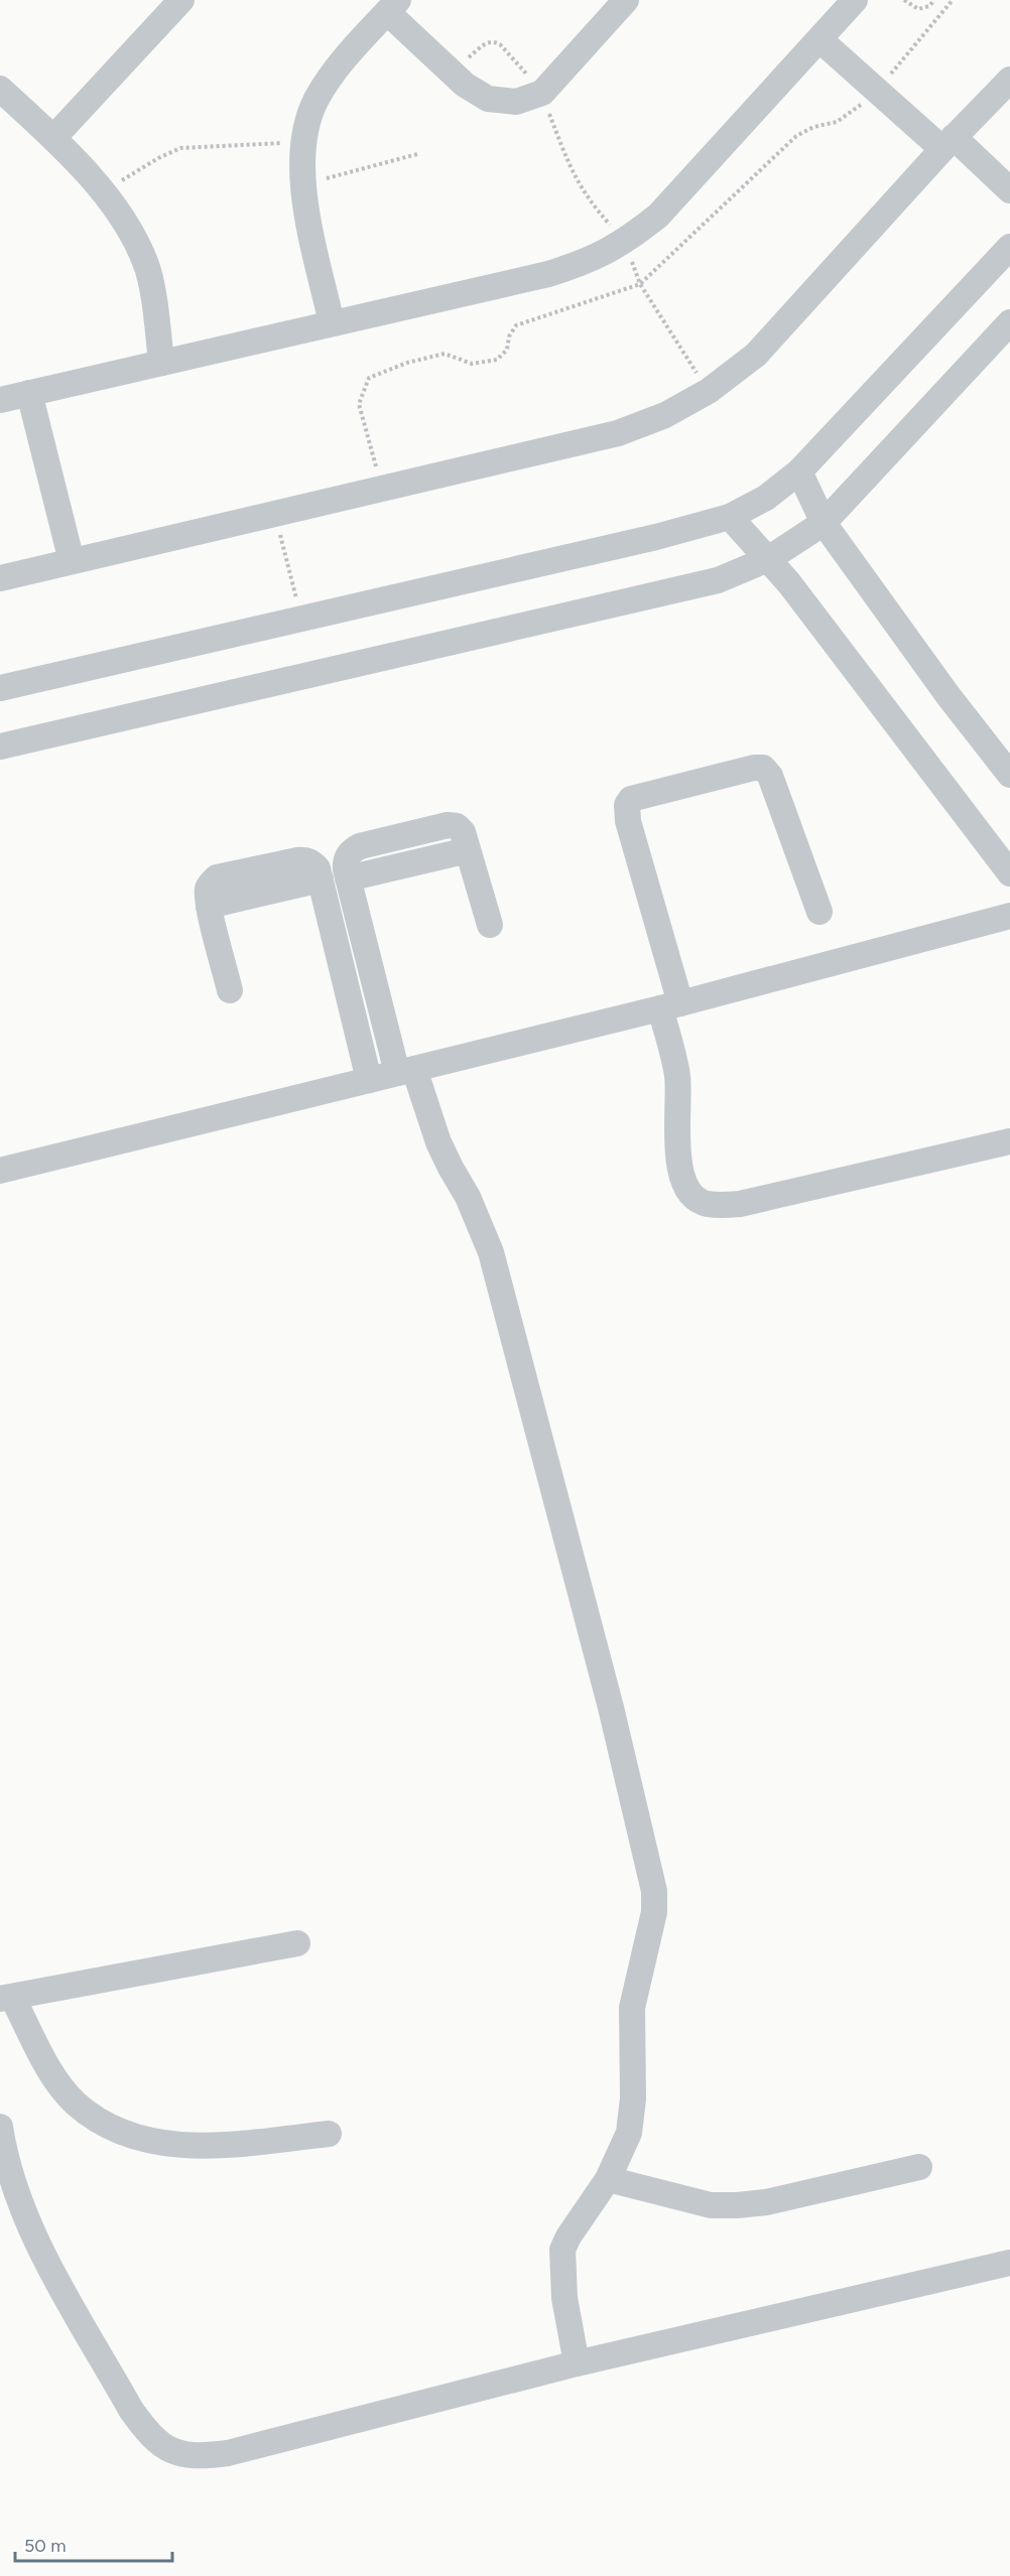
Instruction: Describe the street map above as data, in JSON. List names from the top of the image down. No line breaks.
{"scale_bar":"50 m"}
